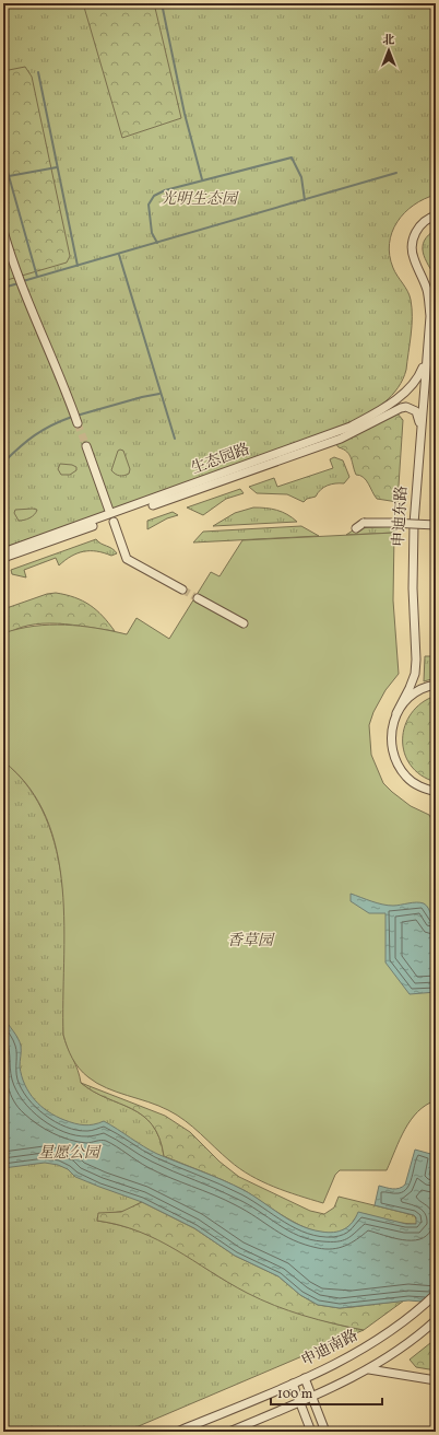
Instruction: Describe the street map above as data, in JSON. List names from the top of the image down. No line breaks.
{"streets":{"street":["生态园路","申迪东路","申迪南路"]},"crossings":[["生态园路","申迪东路"]],"parks":["光明生态园","香草园","星愿公园"],"scale_bar":"100 m","north":"top"}
